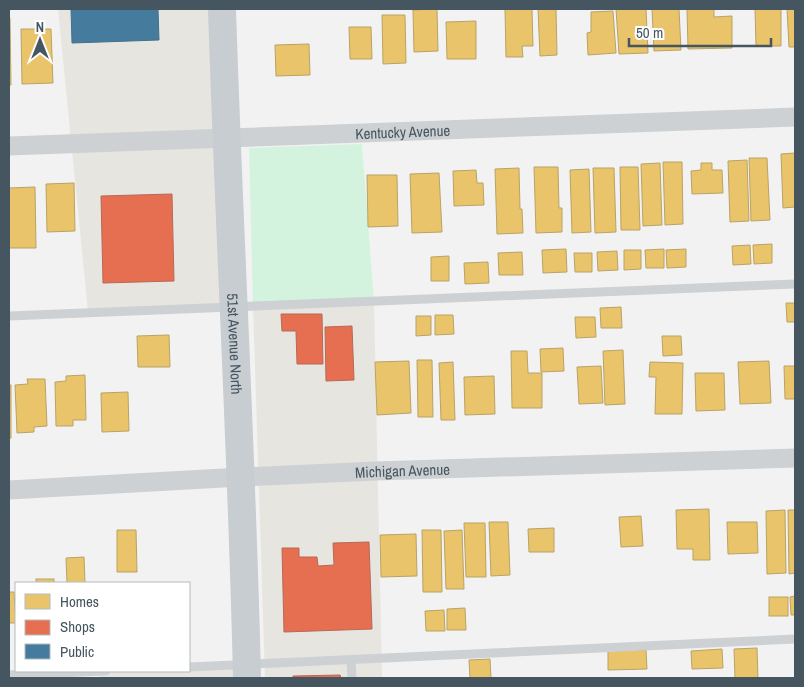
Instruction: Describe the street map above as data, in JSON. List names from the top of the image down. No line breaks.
{"streets":{"main road":["51st Avenue North"],"street":["Kentucky Avenue","Michigan Avenue"]},"crossings":[["Kentucky Avenue","51st Avenue North"],["51st Avenue North","Michigan Avenue"]],"legend":["Homes","Shops","Public"],"scale_bar":"50 m","north":"top"}
